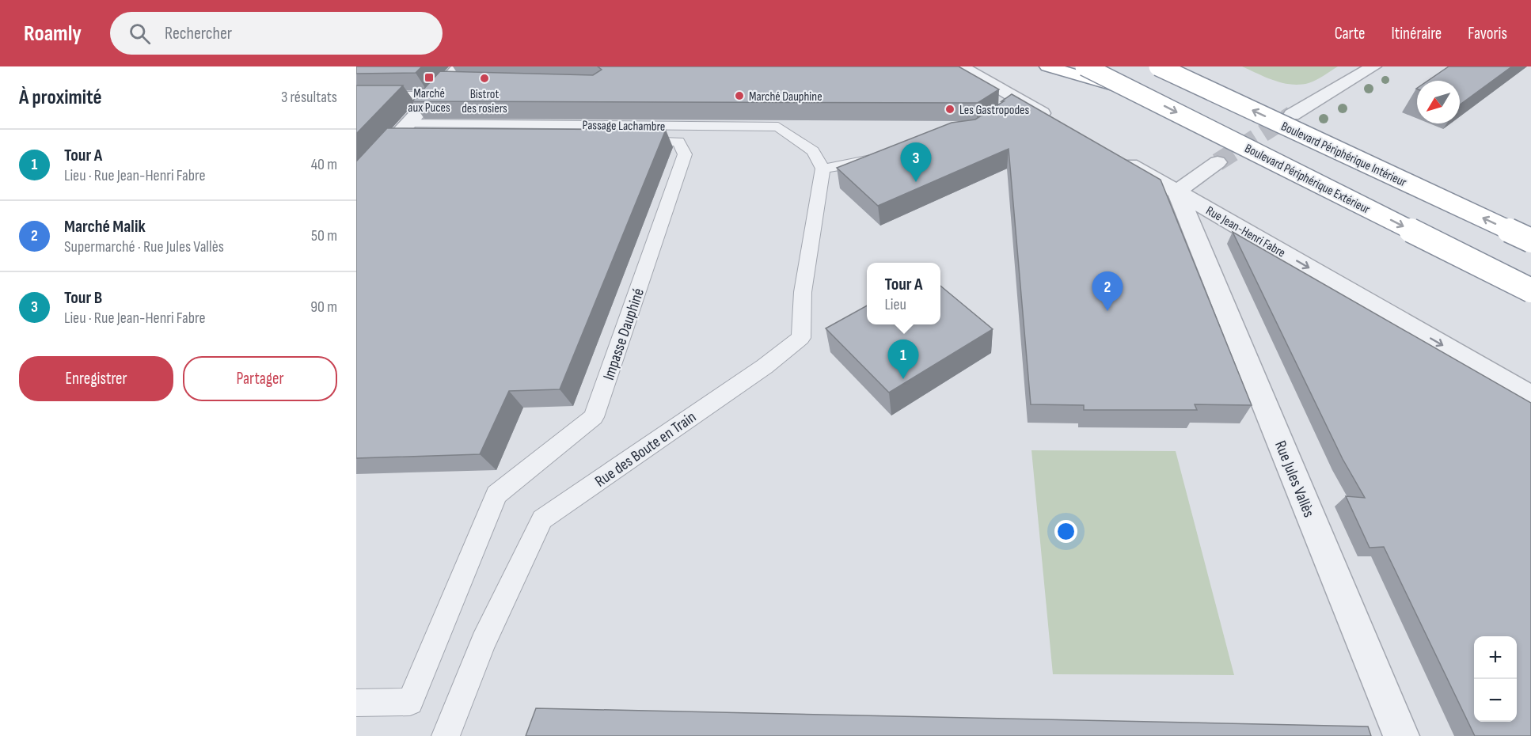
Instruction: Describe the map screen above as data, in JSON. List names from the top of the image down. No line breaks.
{"streets":{"highway":["Boulevard Périphérique Intérieur","Boulevard Périphérique Extérieur"],"street":["Rue Jean-Henri Fabre","Rue Jules Vallès"],"lane":["Passage Lachambre","Impasse Dauphiné","Rue des Boute en Train"]},"crossings":[["Passage Lachambre","Rue des Boute en Train"],["Rue Jean-Henri Fabre","Rue Jules Vallès"]],"one_way":["Boulevard Périphérique Intérieur","Boulevard Périphérique Extérieur","Rue Jean-Henri Fabre"],"places":{"transit":["Marché aux Puces"],"other":["Bistrot des rosiers","Marché Dauphine","Les Gastropodes"]},"north":"bottom left","page":{"header":"Roamly","search":"Rechercher","nav":["Carte","Itinéraire","Favoris"],"heading":["À proximité","3 résultats"],"list":[{"mark":"1","name":"Tour A","note":"Lieu · Rue Jean-Henri Fabre","value":"40 m"},{"mark":"2","name":"Marché Malik","note":"Supermarché · Rue Jules Vallès","value":"50 m"},{"mark":"3","name":"Tour B","note":"Lieu · Rue Jean-Henri Fabre","value":"90 m"}],"pins":["3","2","1"],"popup":["Tour A","Lieu"],"buttons":["Enregistrer","Partager"],"map_buttons":["+","−"]}}
